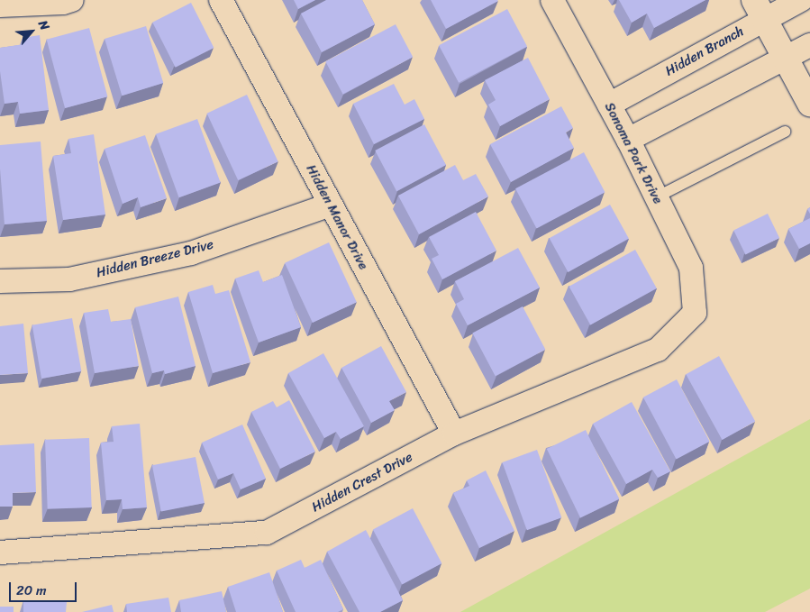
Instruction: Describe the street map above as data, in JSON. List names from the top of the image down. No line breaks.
{"streets":{"street":["Hidden Branch","Sonoma Park Drive","Hidden Manor Drive","Hidden Breeze Drive","Hidden Crest Drive"]},"crossings":[["Hidden Branch","Sonoma Park Drive"],["Sonoma Park Drive","Hidden Crest Drive"],["Hidden Manor Drive","Hidden Breeze Drive"],["Hidden Manor Drive","Hidden Crest Drive"]],"scale_bar":"20 m","north":"top right"}
